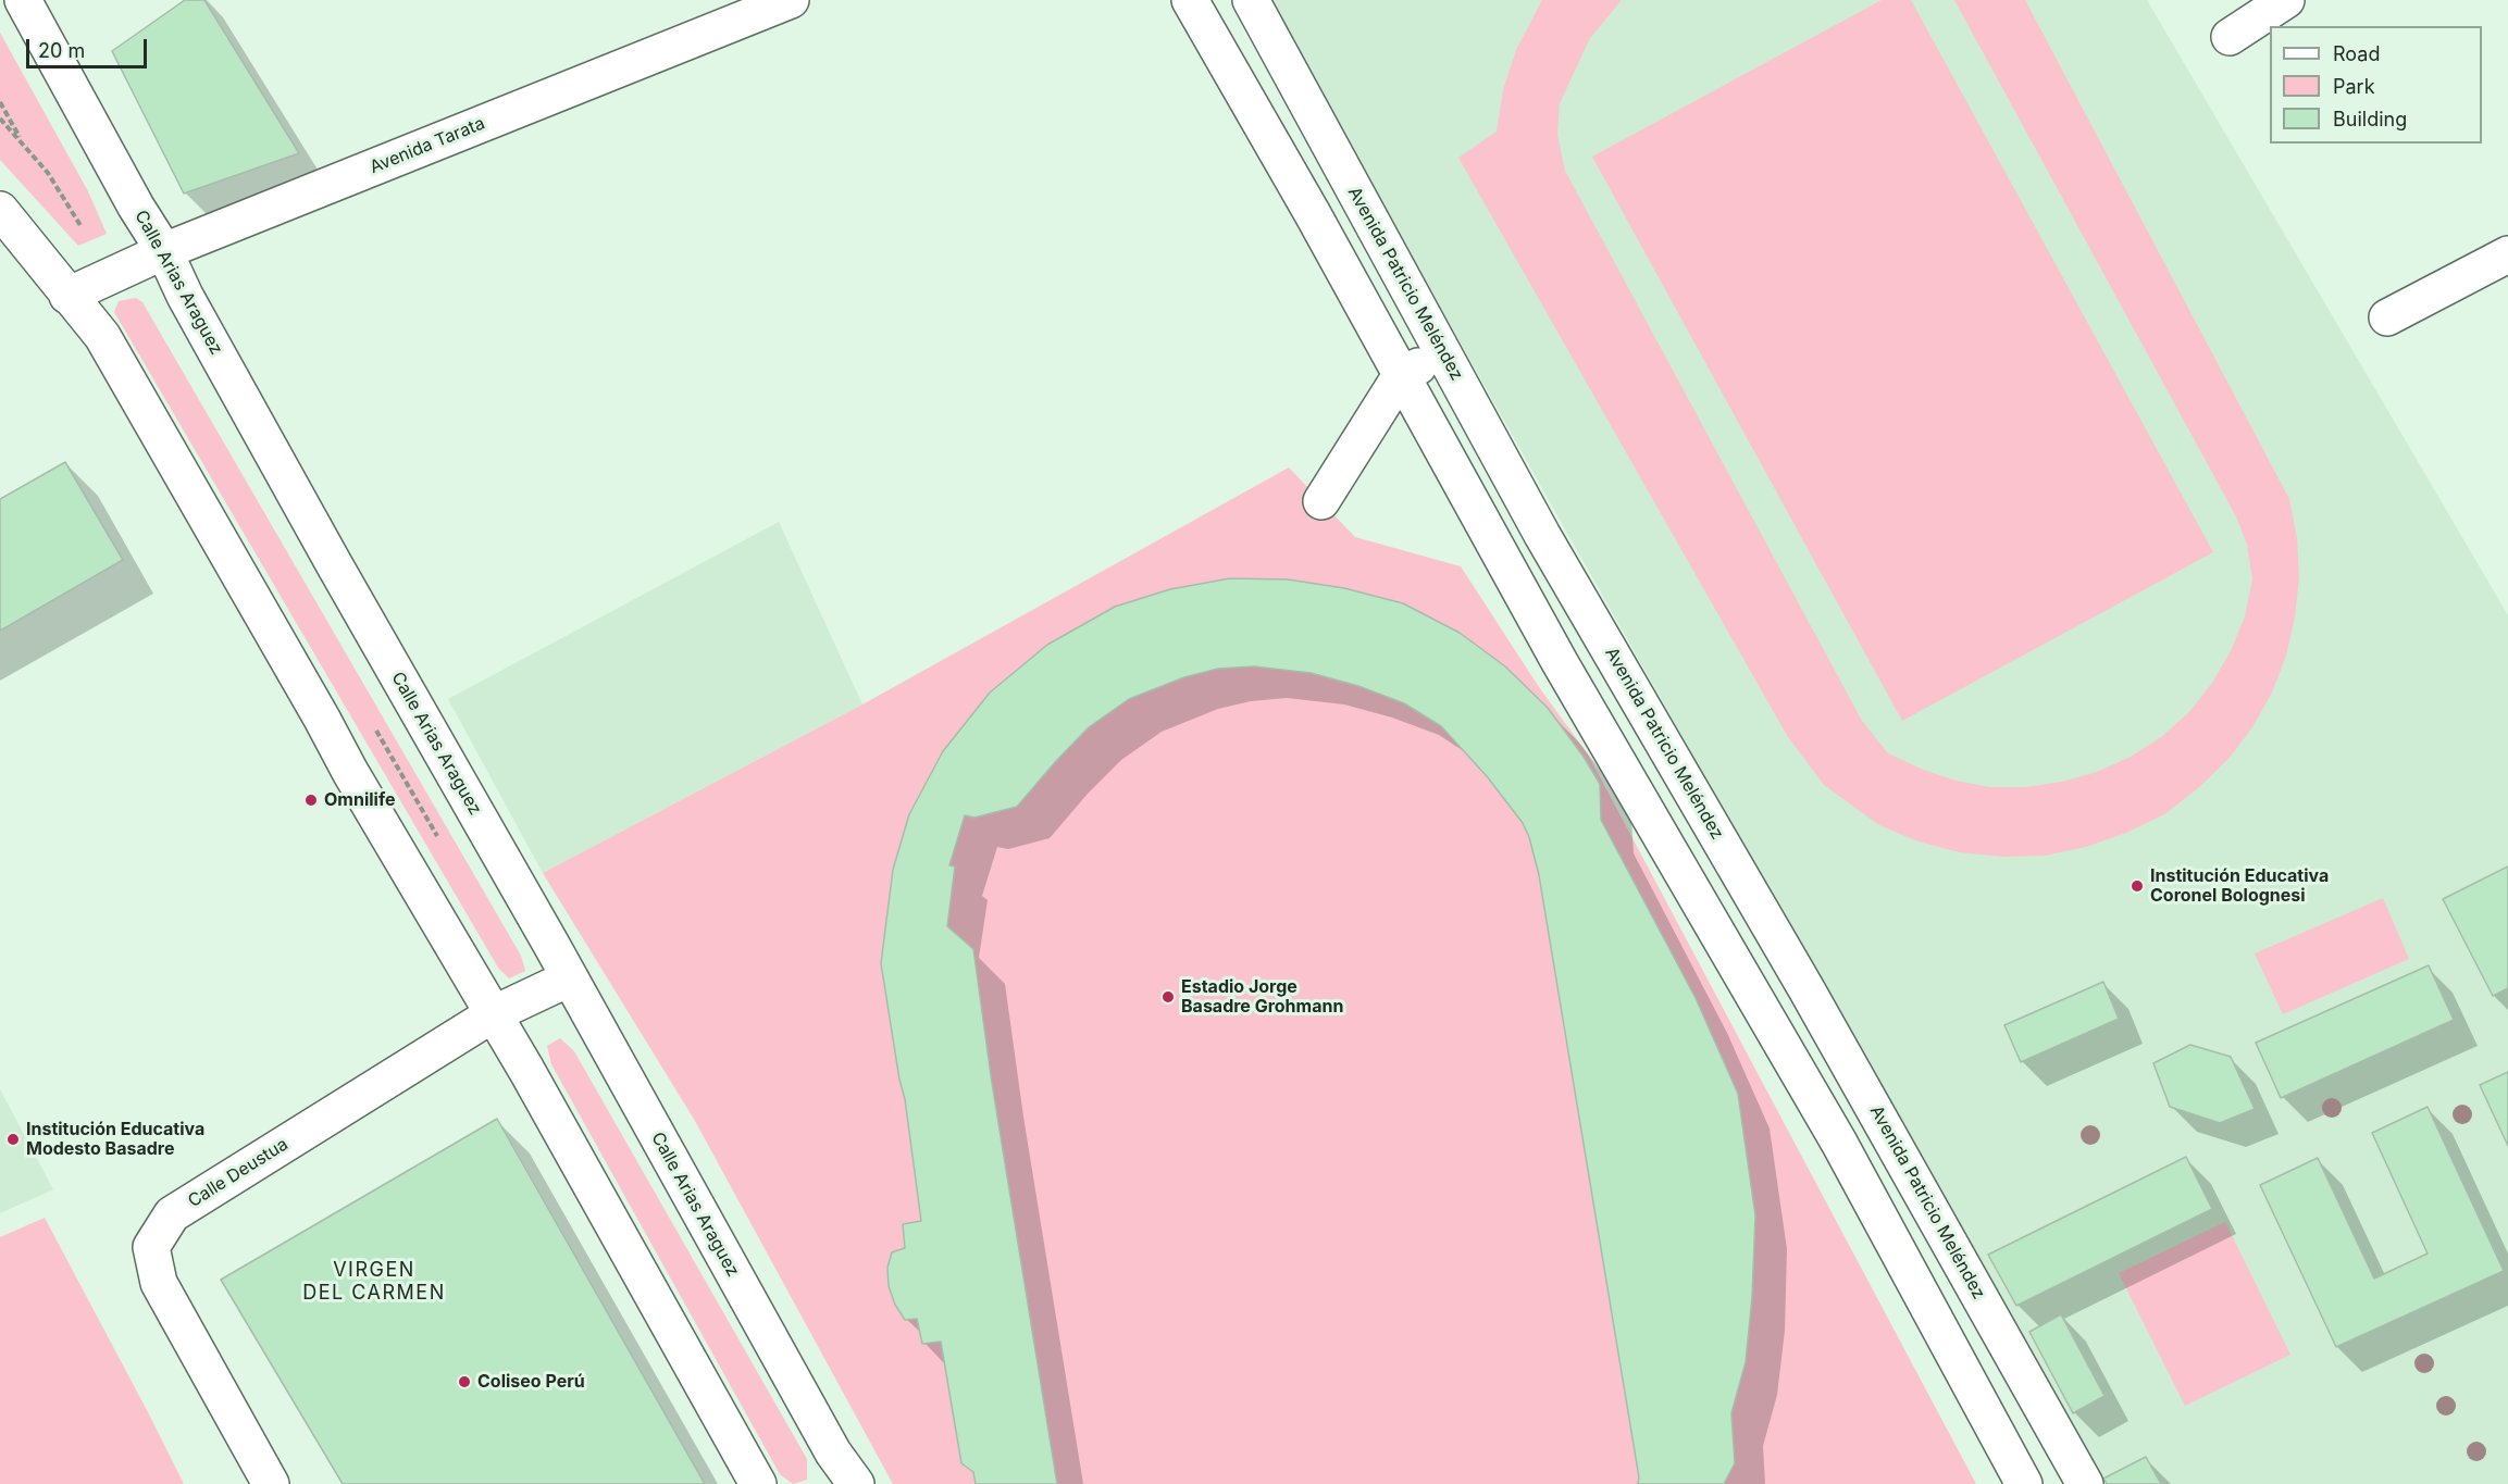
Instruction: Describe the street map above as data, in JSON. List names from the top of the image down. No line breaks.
{"streets":{"street":["Avenida Tarata","Calle Arias Araguez","Avenida Patricio Meléndez","Calle Deustua"]},"crossings":[["Avenida Tarata","Calle Arias Araguez"],["Calle Arias Araguez","Calle Deustua"]],"districts":["VIRGEN DEL CARMEN"],"places":["Omnilife","Institución Educativa Coronel Bolognesi","Estadio Jorge Basadre Grohmann","Institución Educativa Modesto Basadre","Coliseo Perú"],"legend":["Road","Park","Building"],"scale_bar":"20 m"}
